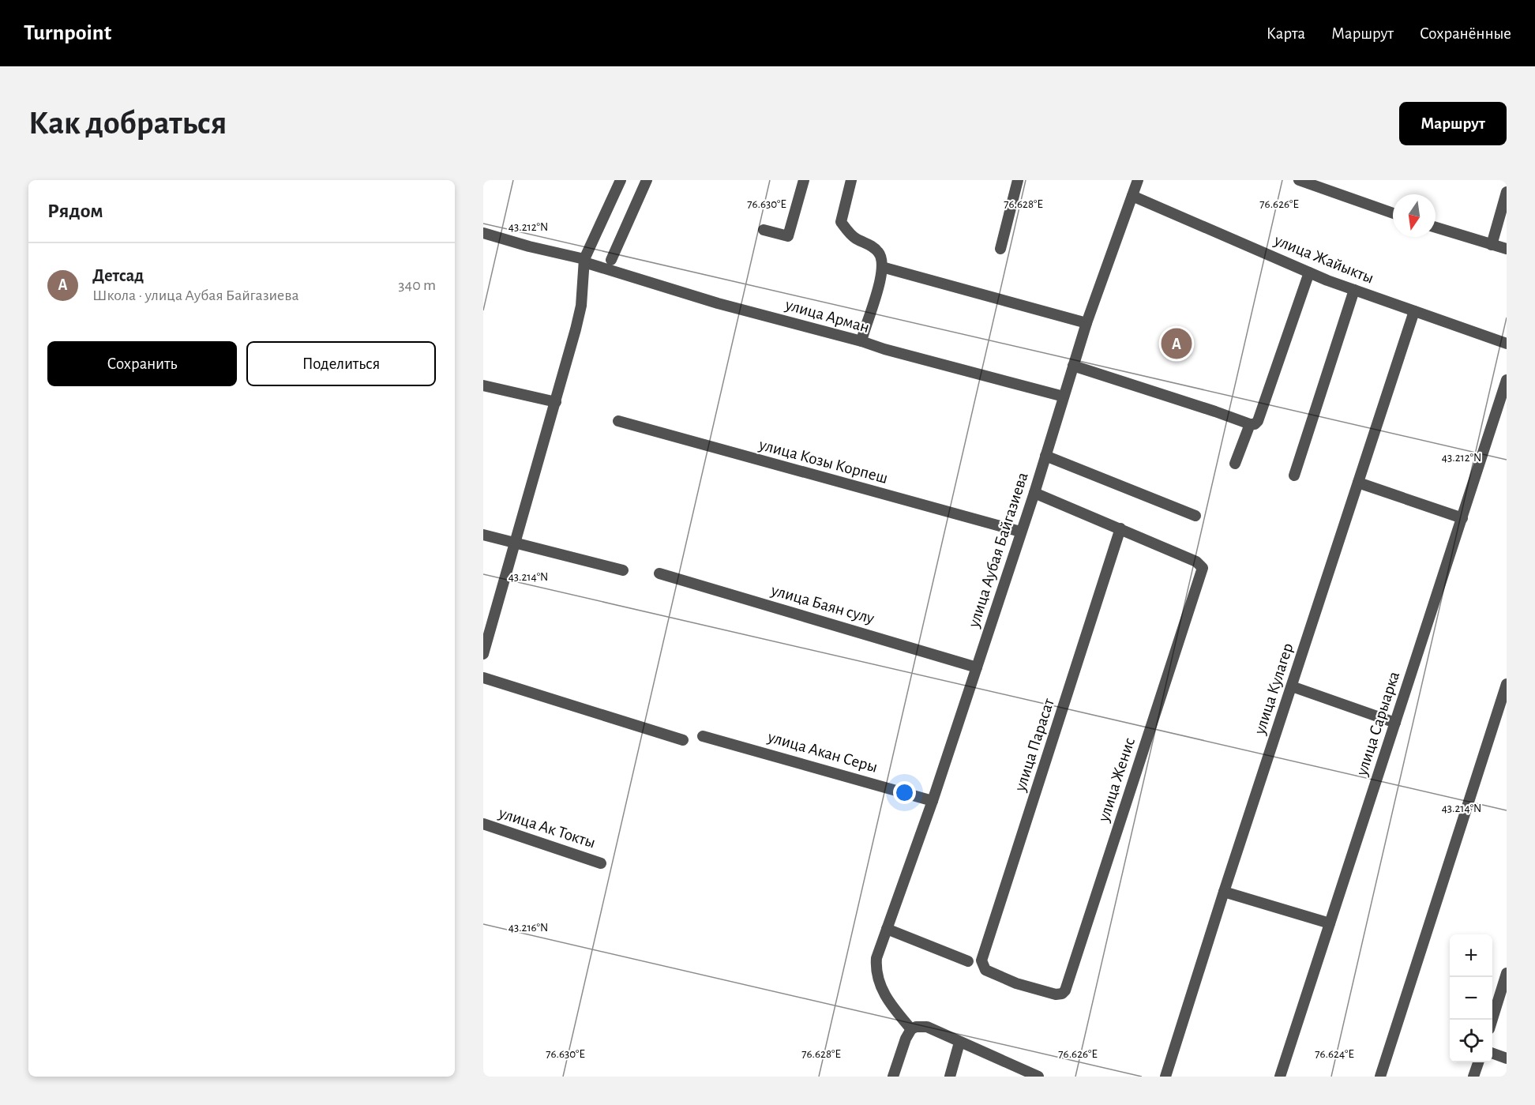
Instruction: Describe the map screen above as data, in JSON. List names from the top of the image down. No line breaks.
{"streets":{"street":["улица Жайыкты","улица Арман","улица Козы Корпеш","улица Аубая Байгазиева","улица Баян сулу","улица Кулагер","улица Сарыарка","улица Парасат","улица Акан Серы","улица Женис","улица Ак Токты"]},"crossings":[["улица Жайыкты","улица Аубая Байгазиева"],["улица Жайыкты","улица Кулагер"],["улица Арман","улица Аубая Байгазиева"],["улица Козы Корпеш","улица Аубая Байгазиева"],["улица Аубая Байгазиева","улица Баян сулу"],["улица Аубая Байгазиева","улица Акан Серы"],["улица Парасат","улица Женис"]],"north":"bottom","page":{"header":"Turnpoint","nav":["Карта","Маршрут","Сохранённые"],"buttons":["Маршрут",["Сохранить","Поделиться"]],"title":"Как добраться","heading":"Рядом","list":[{"mark":"A","name":"Детсад","note":"Школа · улица Аубая Байгазиева","value":"340 m"}],"pins":"A","map_buttons":["+","−"]},"coordinates":["76.630°E","76.628°E","76.626°E","43.212°N","43.214°N","43.216°N","76.624°E"]}
